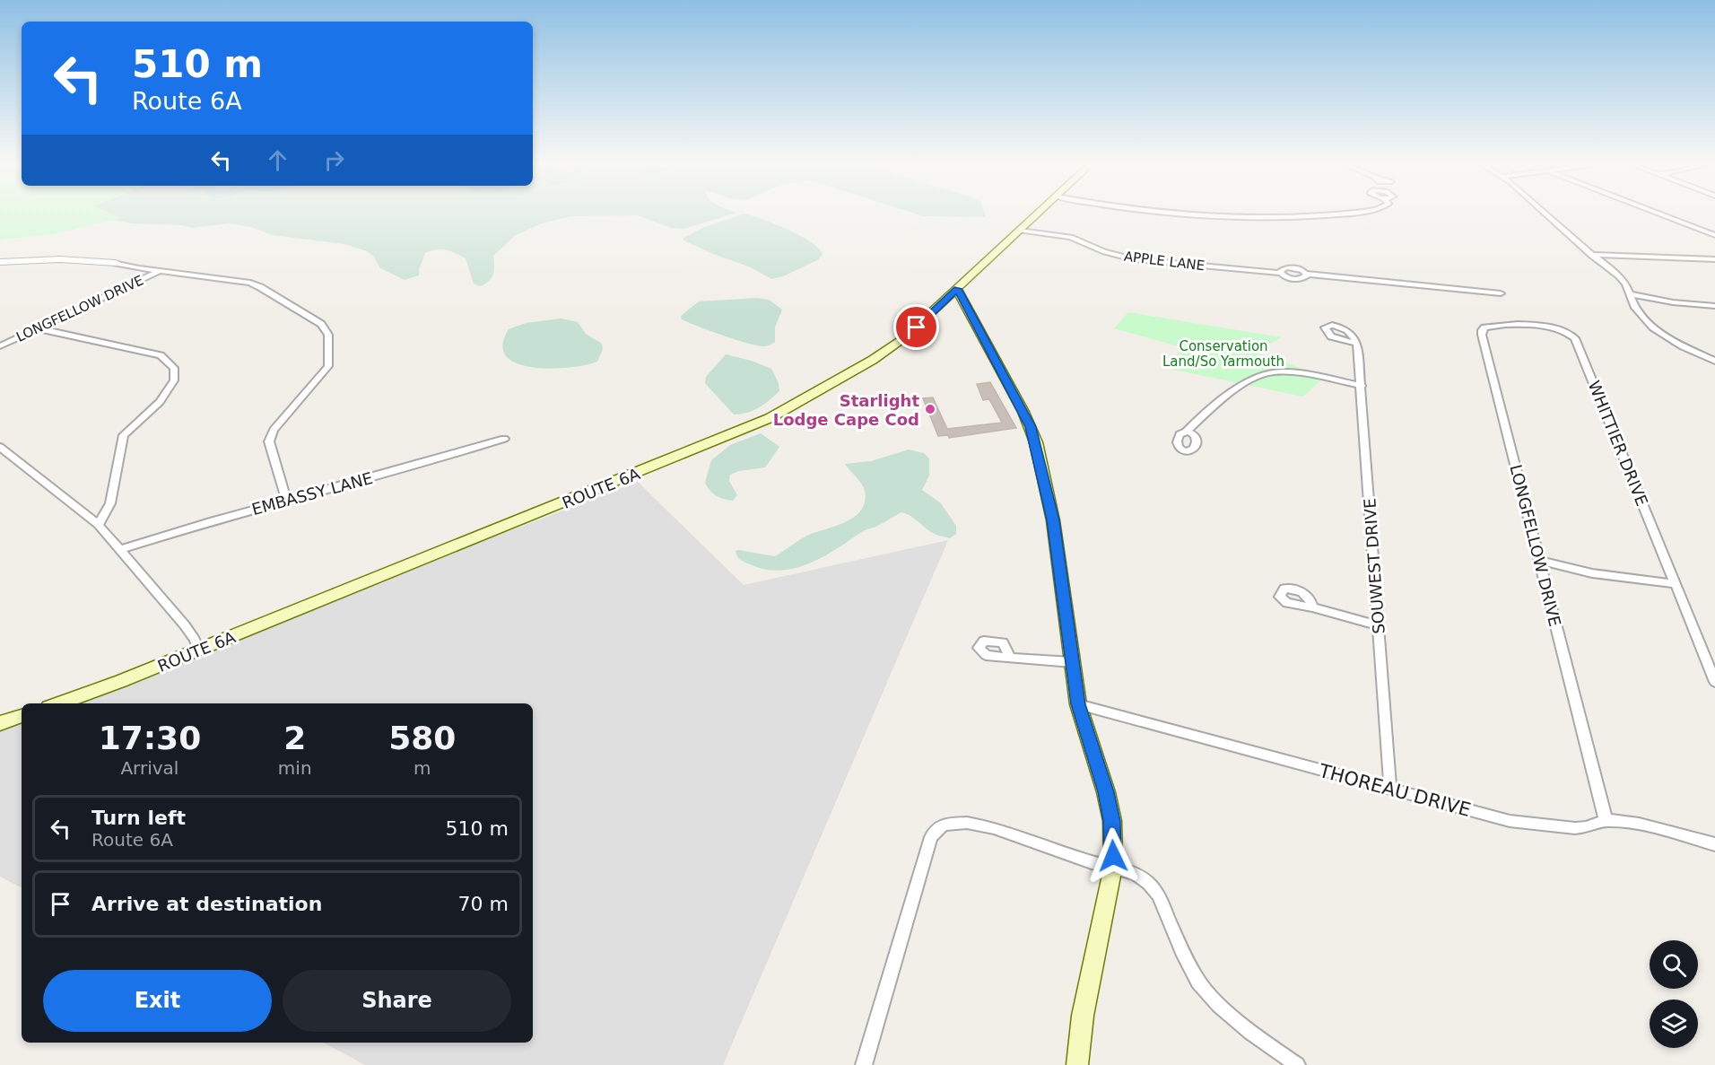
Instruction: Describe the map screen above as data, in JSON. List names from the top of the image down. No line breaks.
{"streets":{"main road":["ROUTE 6A"],"street":["APPLE LANE","LONGFELLOW DRIVE","WHITTIER DRIVE","EMBASSY LANE","SOUWEST DRIVE","THOREAU DRIVE"]},"crossings":[["APPLE LANE","ROUTE 6A"],["LONGFELLOW DRIVE","WHITTIER DRIVE"],["LONGFELLOW DRIVE","THOREAU DRIVE"],["SOUWEST DRIVE","THOREAU DRIVE"]],"parks":["Conservation Land/So Yarmouth"],"places":["Starlight Lodge Cape Cod"],"page":{"turn":["510 m","Route 6A"],"eta":["17:30","Arrival","2","min","580","m"],"list":[{"name":"Turn left","note":"Route 6A","value":"510 m"},{"name":"Arrive at destination","value":"70 m"}],"buttons":["Exit","Share"]}}
